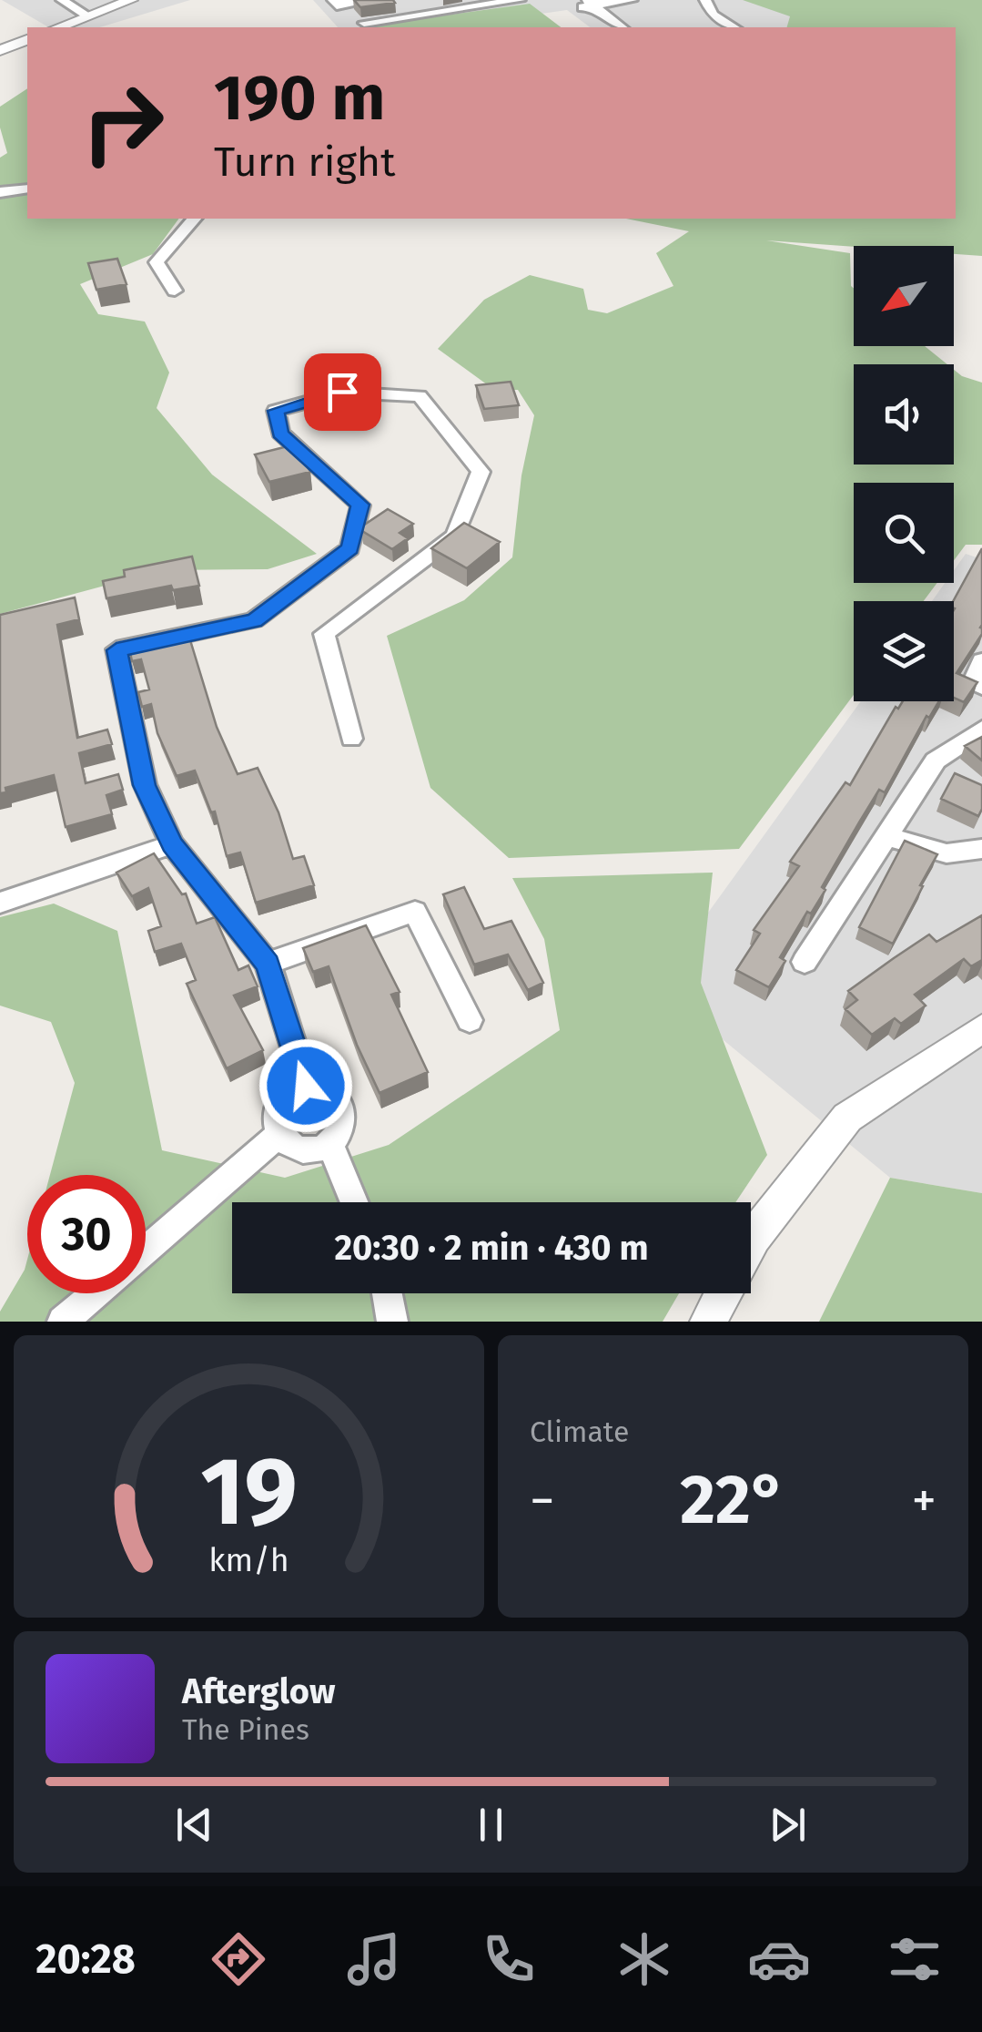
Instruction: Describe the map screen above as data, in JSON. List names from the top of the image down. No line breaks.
{"north":"bottom left","page":{"turn":["190 m","Turn right"],"limit":"30","trip":"20:30 · 2 min · 430 m","tile":"Climate","heat":["−","22°","+"],"song":["Afterglow","The Pines"],"tabs":"20:28","gauge":["19","km/h"]}}
